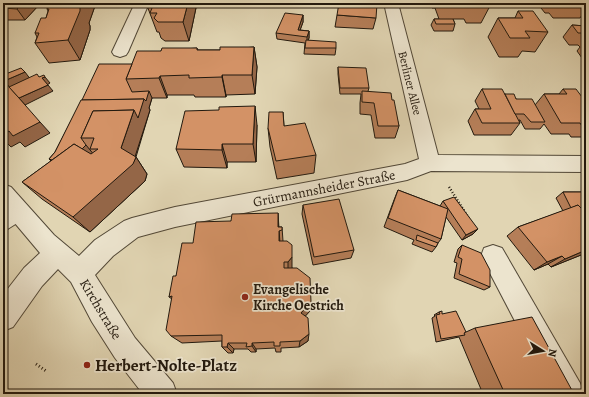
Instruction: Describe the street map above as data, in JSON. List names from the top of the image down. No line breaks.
{"streets":{"street":["Berliner Allee","Grürmannsheider Straße","Kirchstraße"]},"crossings":[["Berliner Allee","Grürmannsheider Straße"],["Grürmannsheider Straße","Kirchstraße"]],"places":["Evangelische Kirche Oestrich","Herbert-Nolte-Platz"],"north":"right"}
